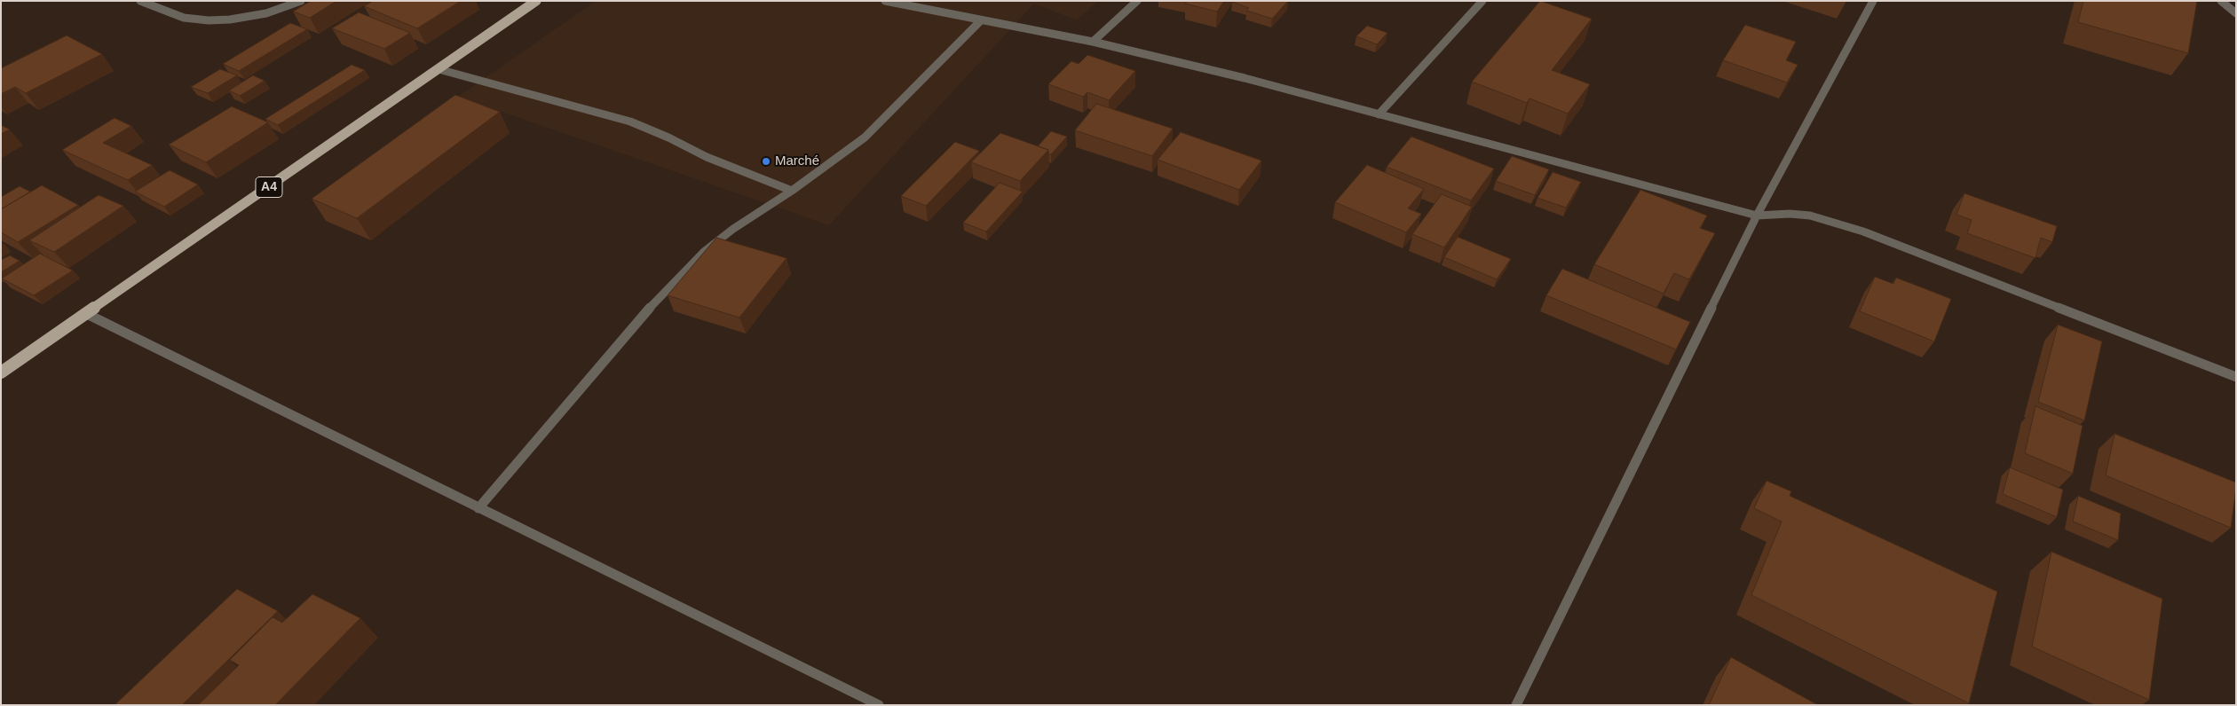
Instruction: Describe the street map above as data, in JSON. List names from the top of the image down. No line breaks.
{"streets":{"main road":["A4"]},"places":["Marché"]}
